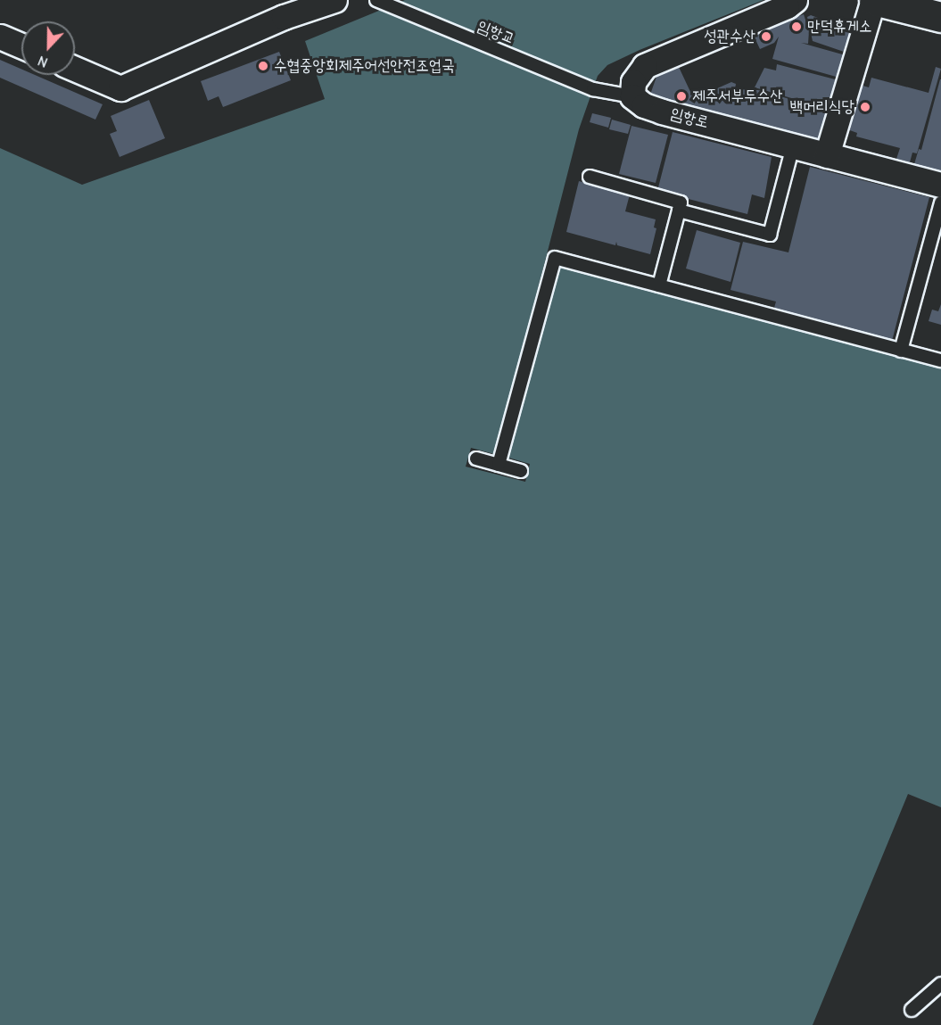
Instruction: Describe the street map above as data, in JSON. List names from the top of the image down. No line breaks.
{"streets":{"street":["임항로"],"lane":["임항교"]},"crossings":[["임항교","임항로"]],"places":["만덕휴게소","성관수산","수협중앙회제주어선안전조업국","제주서부두수산","백머리식당"],"north":"bottom"}
